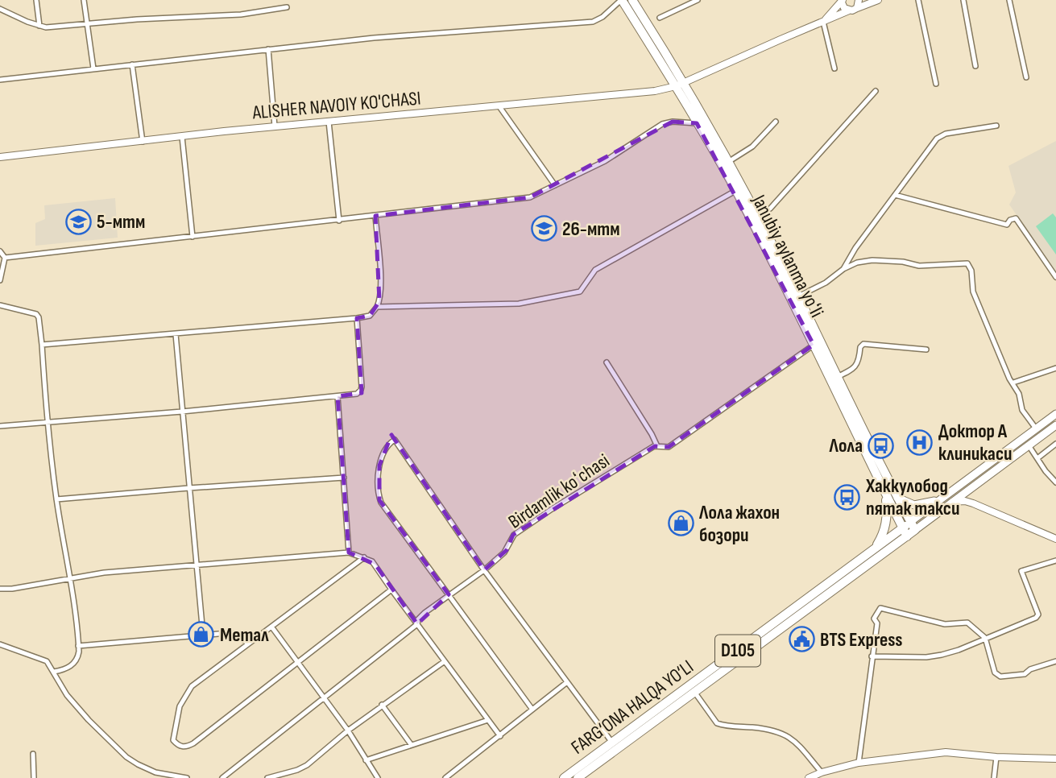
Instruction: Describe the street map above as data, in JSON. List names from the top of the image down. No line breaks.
{"streets":{"highway":["Janubiy aylanma yoʻli","D105","FARG‘ONA HALQA YO‘LI"],"main road":["ALISHER NAVOIY KO'CHASI"],"street":["Birdamlik koʻchasi"]},"crossings":[["ALISHER NAVOIY KO'CHASI","Janubiy aylanma yoʻli"],["Janubiy aylanma yoʻli","Birdamlik koʻchasi"],["Janubiy aylanma yoʻli","D105"],["Janubiy aylanma yoʻli","FARG‘ONA HALQA YO‘LI"],["D105","FARG‘ONA HALQA YO‘LI"]],"places":{"school or university":["5-мтм","26-мтм"],"hospital":["Доктор А клиникаси"],"bus stop":["Лола","Хаккулобод пятак такси"],"shop":["Лола жахон бозори","Метал"],"public building":["BTS Express"]}}
